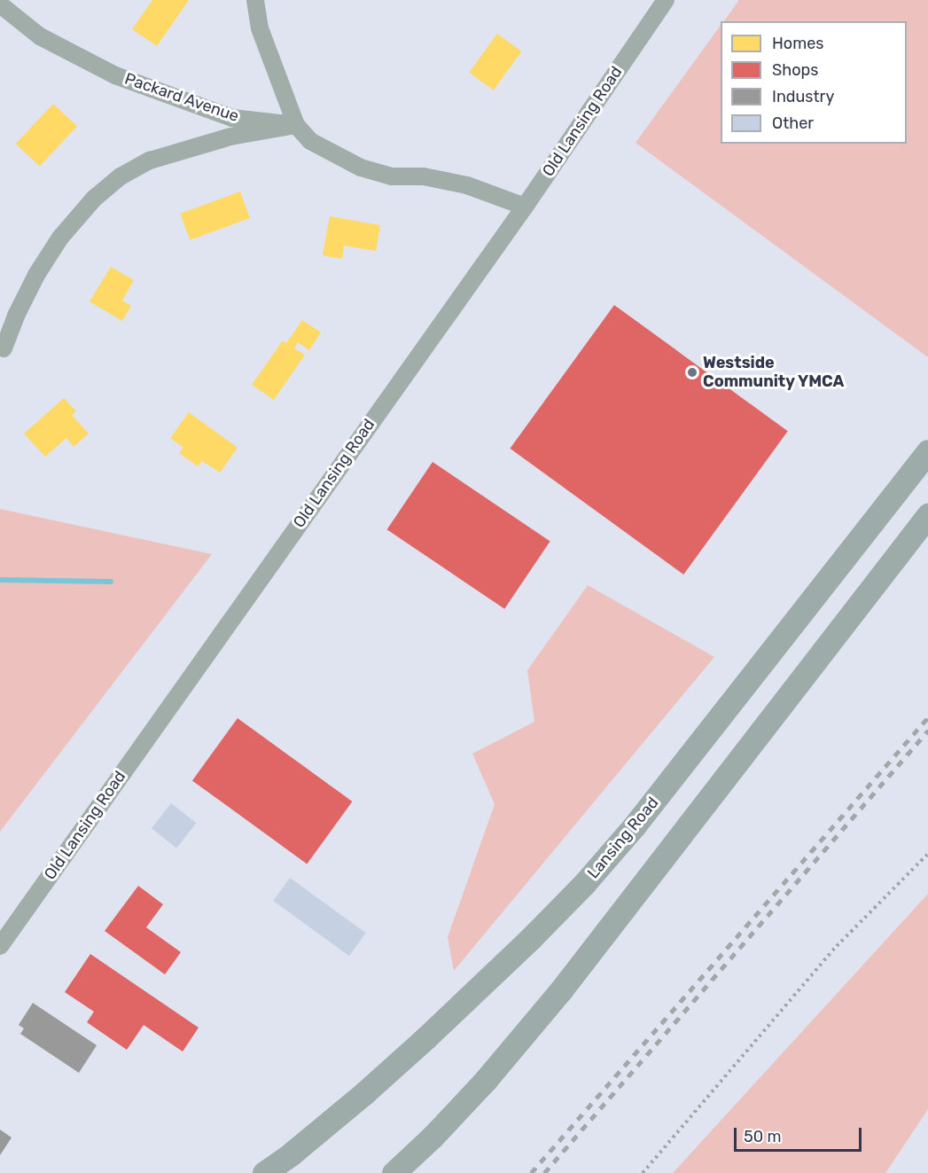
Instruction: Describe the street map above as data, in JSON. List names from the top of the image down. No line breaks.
{"streets":{"main road":["Lansing Road"],"street":["Packard Avenue","Old Lansing Road"]},"places":["Westside Community YMCA"],"legend":["Homes","Shops","Industry","Other"],"scale_bar":"50 m"}
